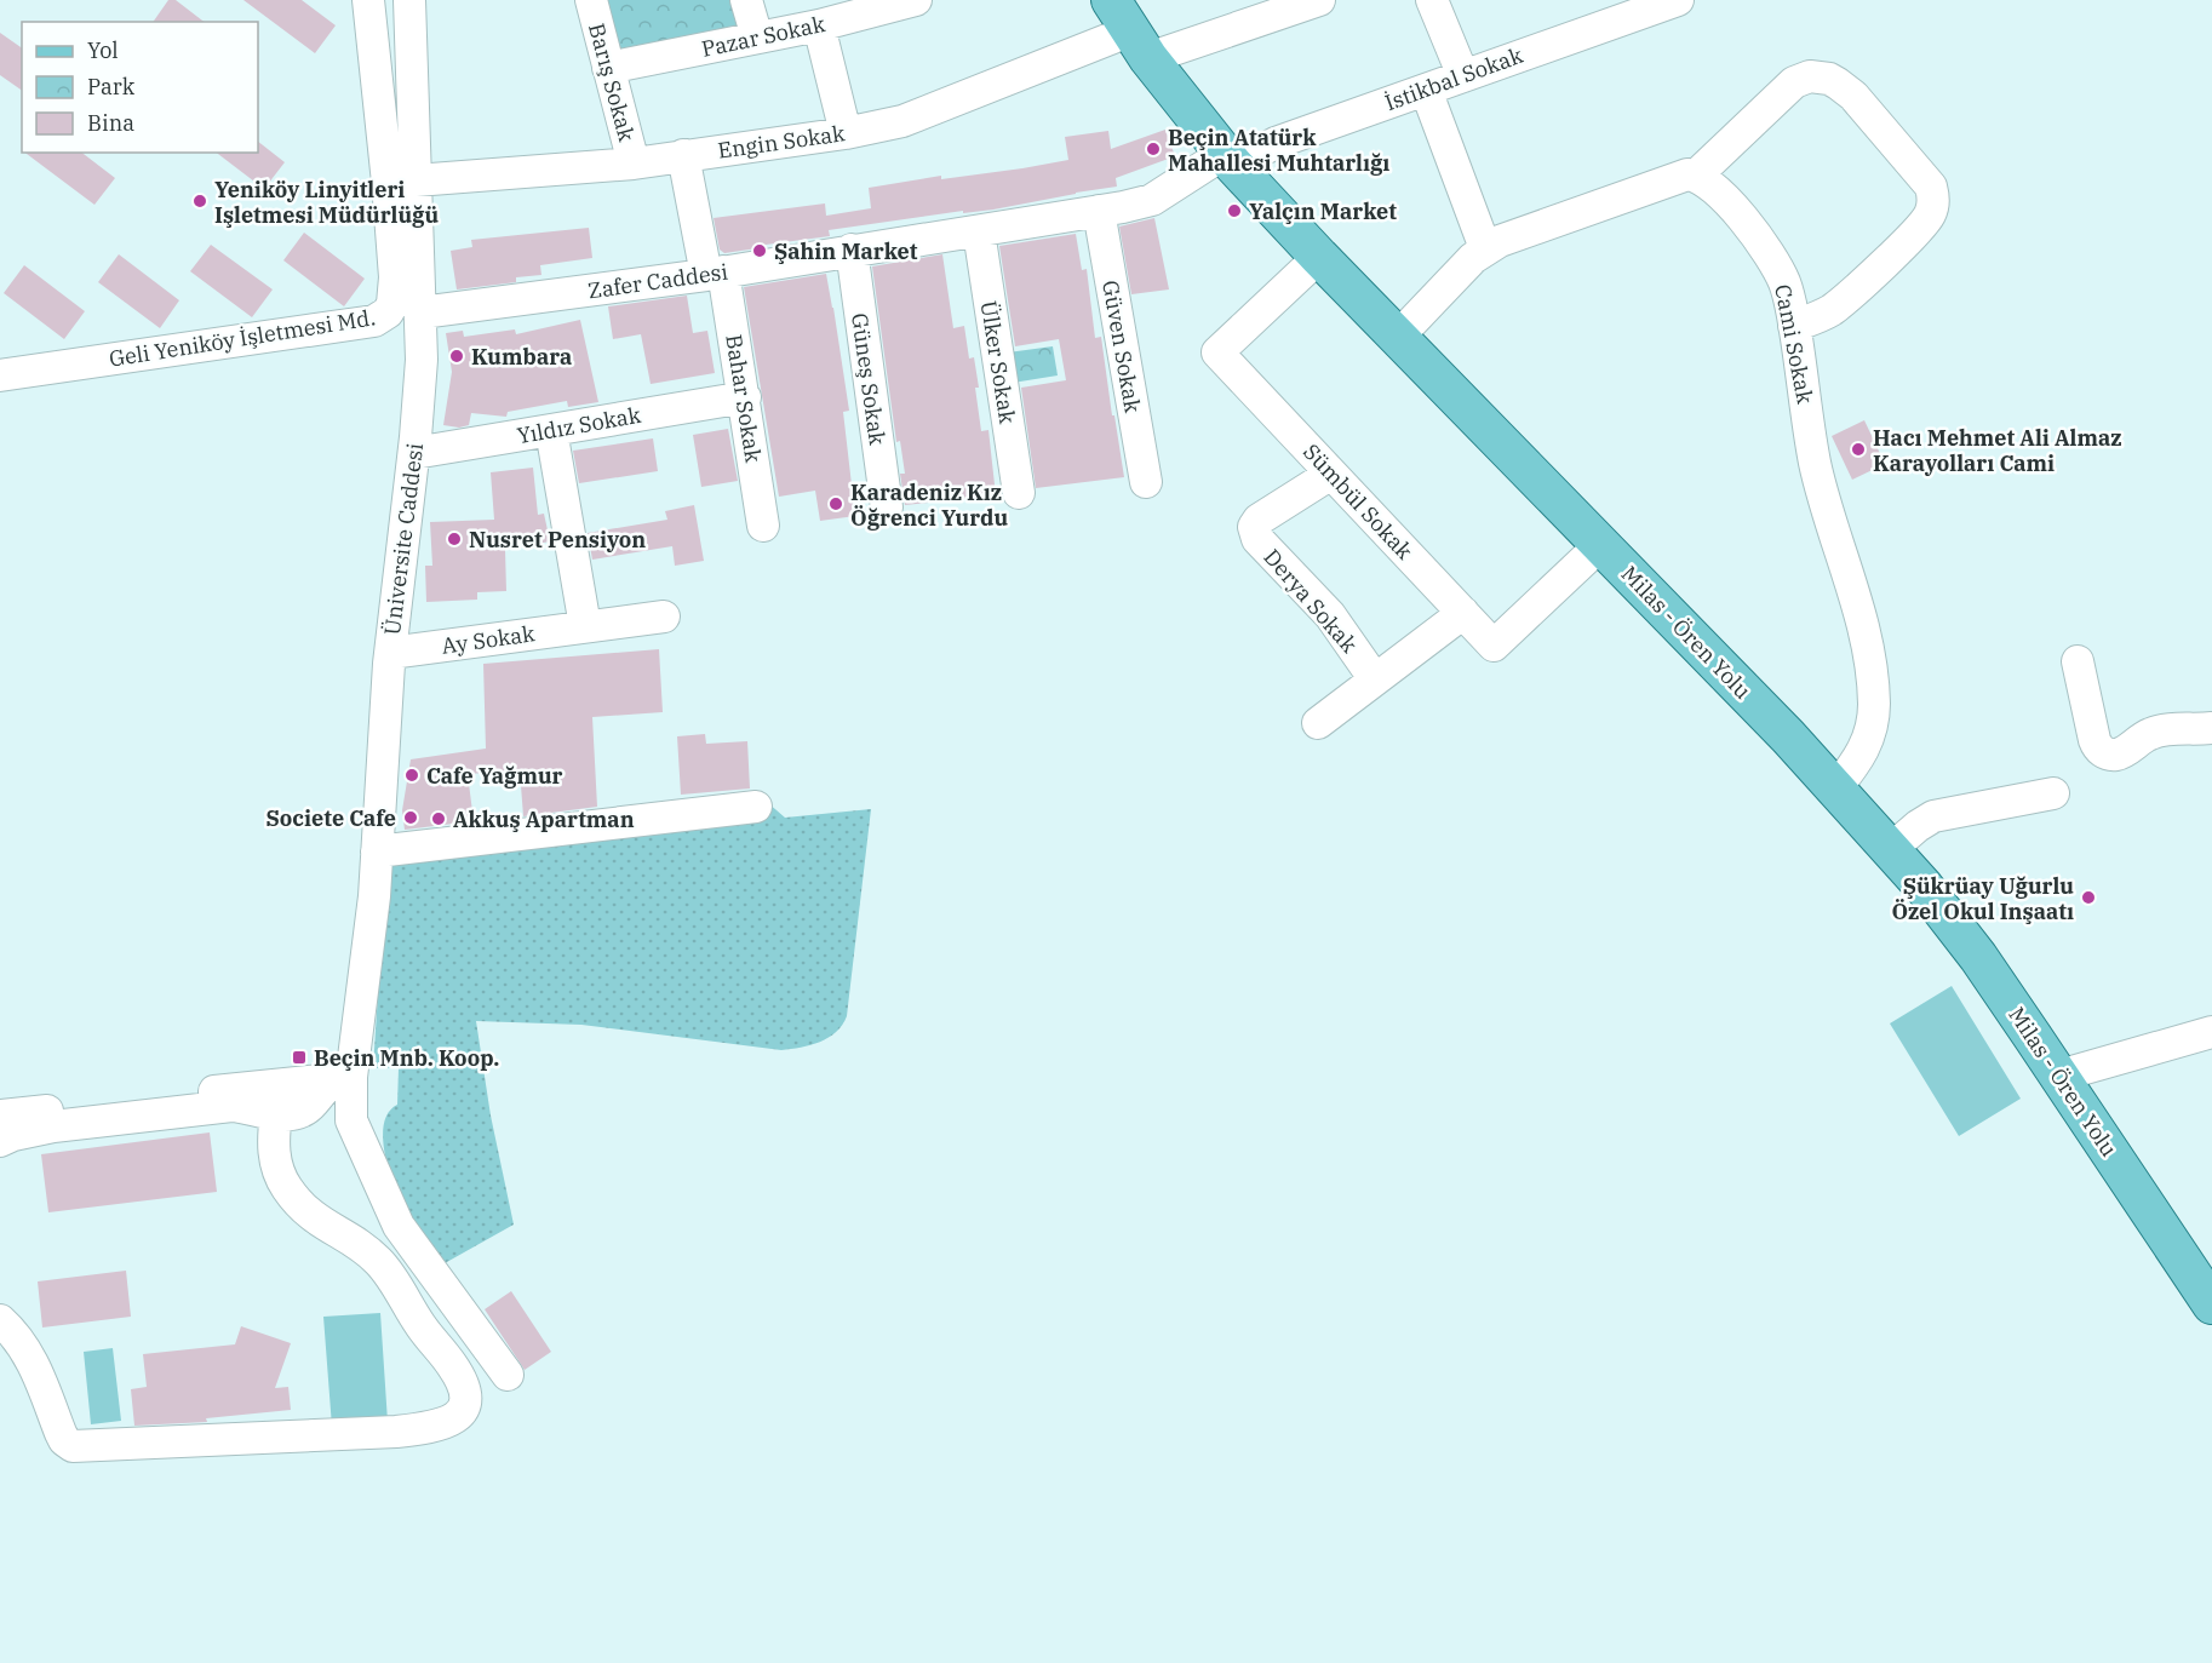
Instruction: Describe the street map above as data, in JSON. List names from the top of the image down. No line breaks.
{"streets":{"main road":["Milas - Ören Yolu"],"street":["Pazar Sokak","İstikbal Sokak","Barış Sokak","Engin Sokak","Zafer Caddesi","Geli Yeniköy İşletmesi Md.","Cami Sokak","Güven Sokak","Ülker Sokak","Güneş Sokak","Bahar Sokak","Yıldız Sokak","Sümbül Sokak","Üniversite Caddesi","Derya Sokak","Ay Sokak"]},"crossings":[["Pazar Sokak","Barış Sokak"],["İstikbal Sokak","Zafer Caddesi"],["İstikbal Sokak","Milas - Ören Yolu"],["Barış Sokak","Engin Sokak"],["Engin Sokak","Bahar Sokak"],["Engin Sokak","Üniversite Caddesi"],["Engin Sokak","Milas - Ören Yolu"],["Zafer Caddesi","Güven Sokak"],["Zafer Caddesi","Ülker Sokak"],["Zafer Caddesi","Güneş Sokak"],["Zafer Caddesi","Bahar Sokak"],["Zafer Caddesi","Üniversite Caddesi"],["Zafer Caddesi","Milas - Ören Yolu"],["Cami Sokak","Milas - Ören Yolu"],["Bahar Sokak","Yıldız Sokak"],["Yıldız Sokak","Üniversite Caddesi"],["Sümbül Sokak","Derya Sokak"],["Sümbül Sokak","Milas - Ören Yolu"],["Üniversite Caddesi","Ay Sokak"]],"places":{"other":["Beçin Atatürk Mahallesi Muhtarlığı","Yeniköy Linyitleri Işletmesi Müdürlüğü","Yalçın Market","Şahin Market","Kumbara","Hacı Mehmet Ali Almaz Karayolları Cami","Karadeniz Kız Öğrenci Yurdu","Nusret Pensiyon","Cafe Yağmur","Societe Cafe","Akkuş Apartman","Şükrüay Uğurlu Özel Okul Inşaatı"],"transit":["Beçin Mnb. Koop."]},"legend":["Yol","Park","Bina"]}
